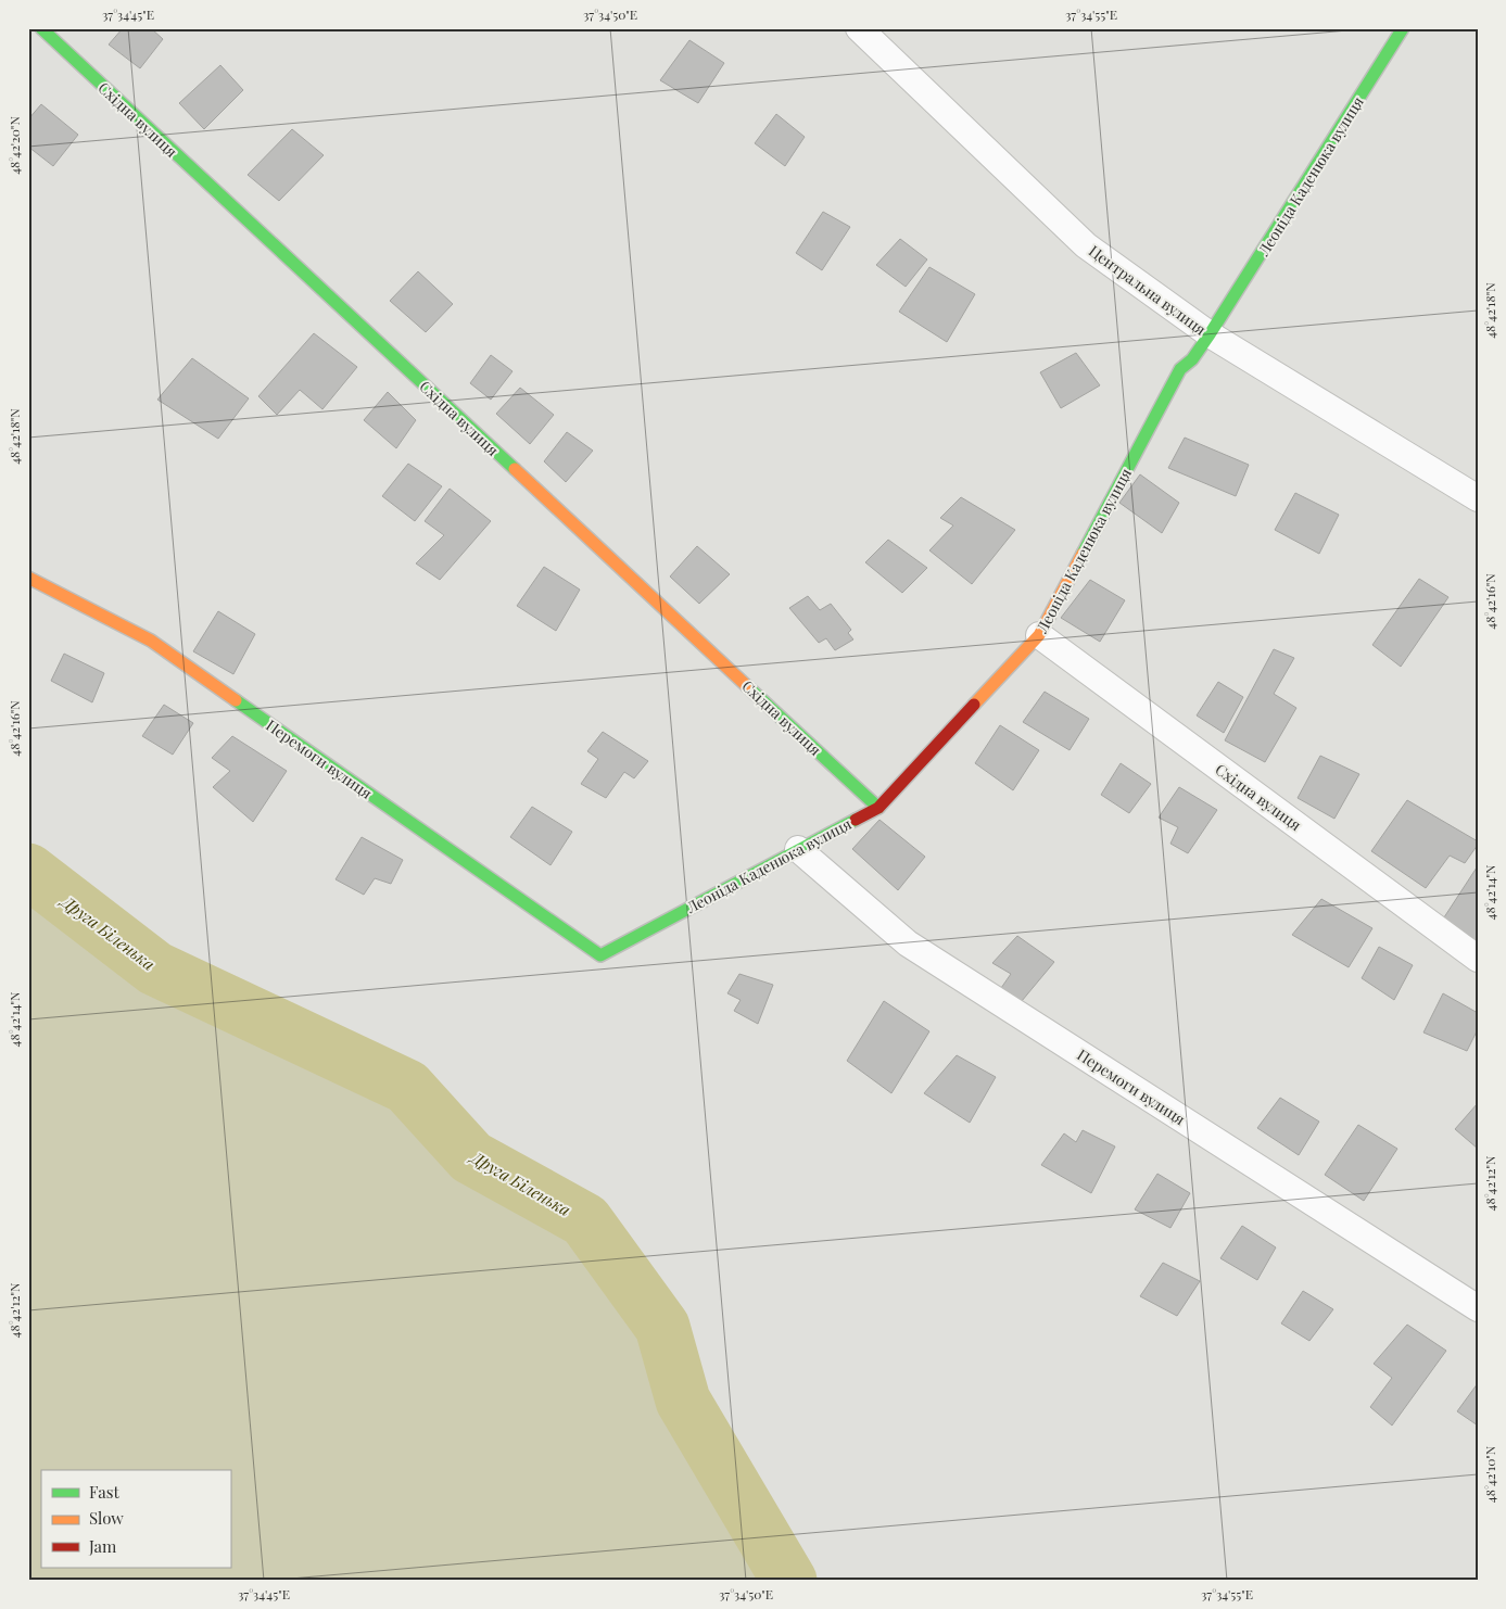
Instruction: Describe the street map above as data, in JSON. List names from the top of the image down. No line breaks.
{"streets":{"street":["Східна вулиця","Леоніда Каденюка вулиця","Центральна вулиця","Перемоги вулиця"]},"crossings":[["Східна вулиця","Леоніда Каденюка вулиця"],["Леоніда Каденюка вулиця","Центральна вулиця"],["Леоніда Каденюка вулиця","Перемоги вулиця"]],"water":["Друга Біленька"],"legend":["Fast","Slow","Jam"],"coordinates":["37°34'45\"E","37°34'50\"E","37°34'55\"E","48°42'20\"N","48°42'18\"N","48°42'16\"N","48°42'14\"N","48°42'12\"N","48°42'10\"N"]}
